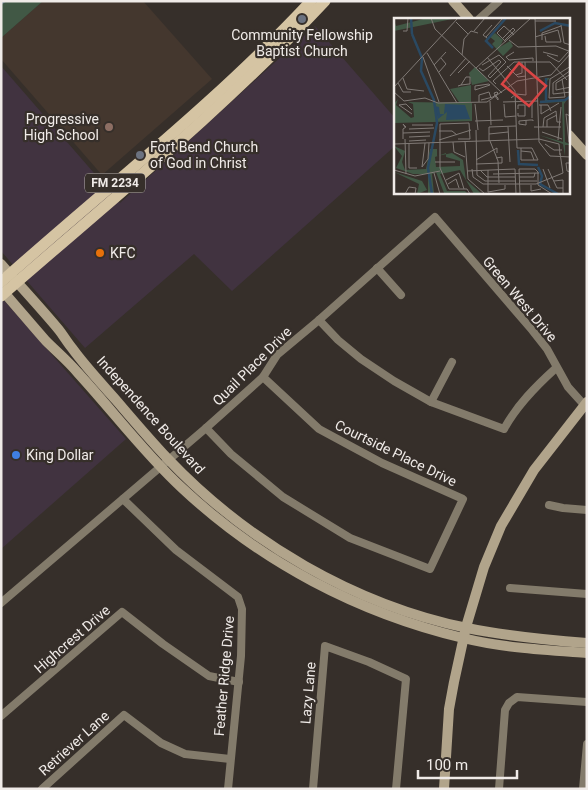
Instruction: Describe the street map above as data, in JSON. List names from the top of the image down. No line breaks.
{"streets":{"main road":["FM 2234","Independence Boulevard"],"street":["Green West Drive","Quail Place Drive","Courtside Place Drive","Highcrest Drive","Feather Ridge Drive","Lazy Lane","Retriever Lane"]},"crossings":[["FM 2234","Independence Boulevard"],["Green West Drive","Quail Place Drive"],["Quail Place Drive","Independence Boulevard"],["Quail Place Drive","Courtside Place Drive"],["Quail Place Drive","Feather Ridge Drive"],["Highcrest Drive","Feather Ridge Drive"],["Feather Ridge Drive","Retriever Lane"]],"places":["Community Fellowship Baptist Church","Progressive High School","Fort Bend Church of God in Christ","KFC","King Dollar"],"scale_bar":"100 m"}
